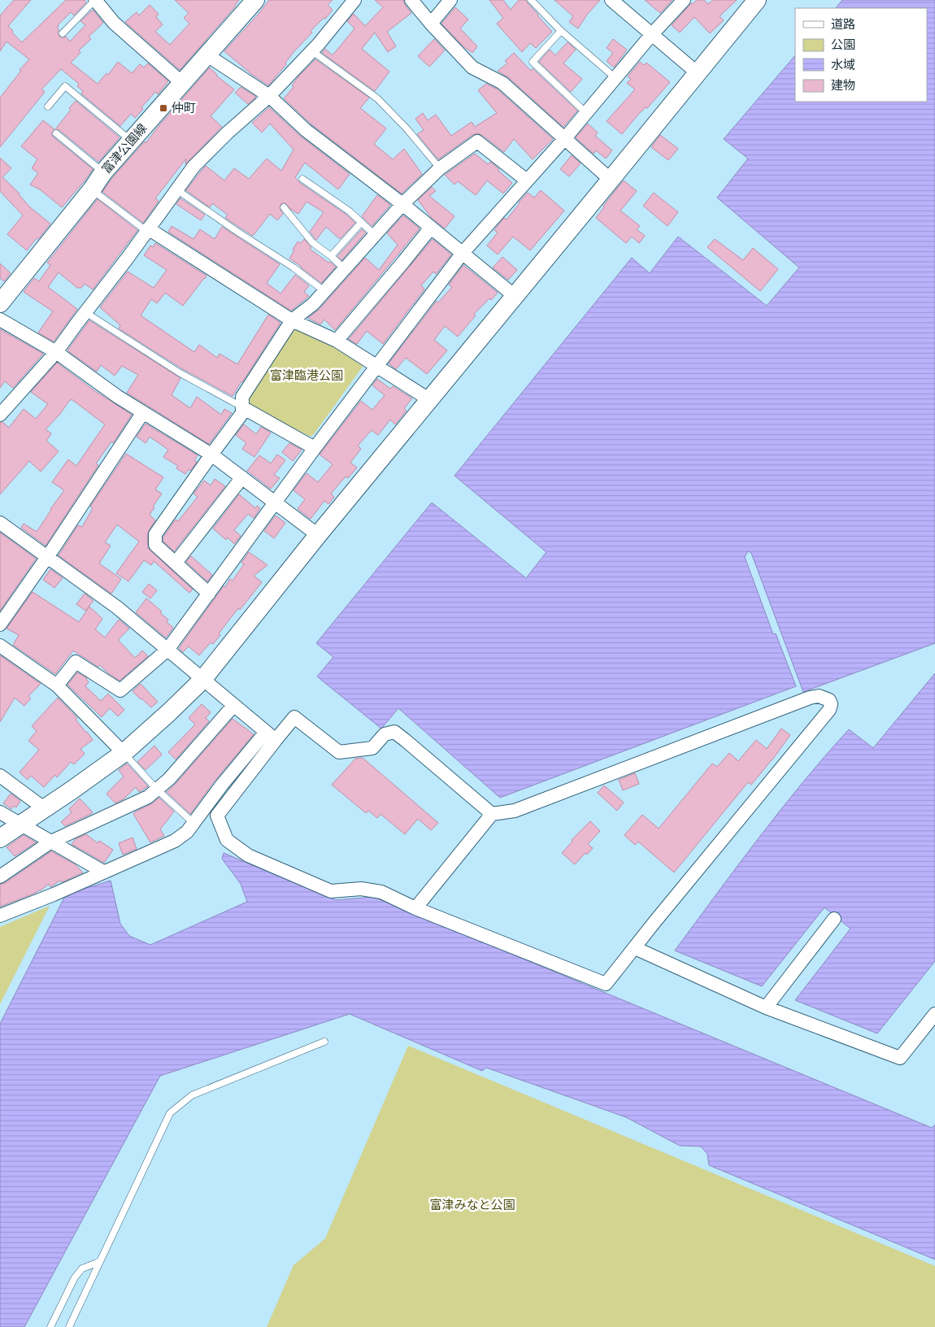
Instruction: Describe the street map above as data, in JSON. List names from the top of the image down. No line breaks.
{"streets":{"street":["富津公園線"]},"parks":["富津臨港公園","富津みなと公園"],"places":{"transit":["仲町"]},"legend":["道路","公園","水域","建物"]}
